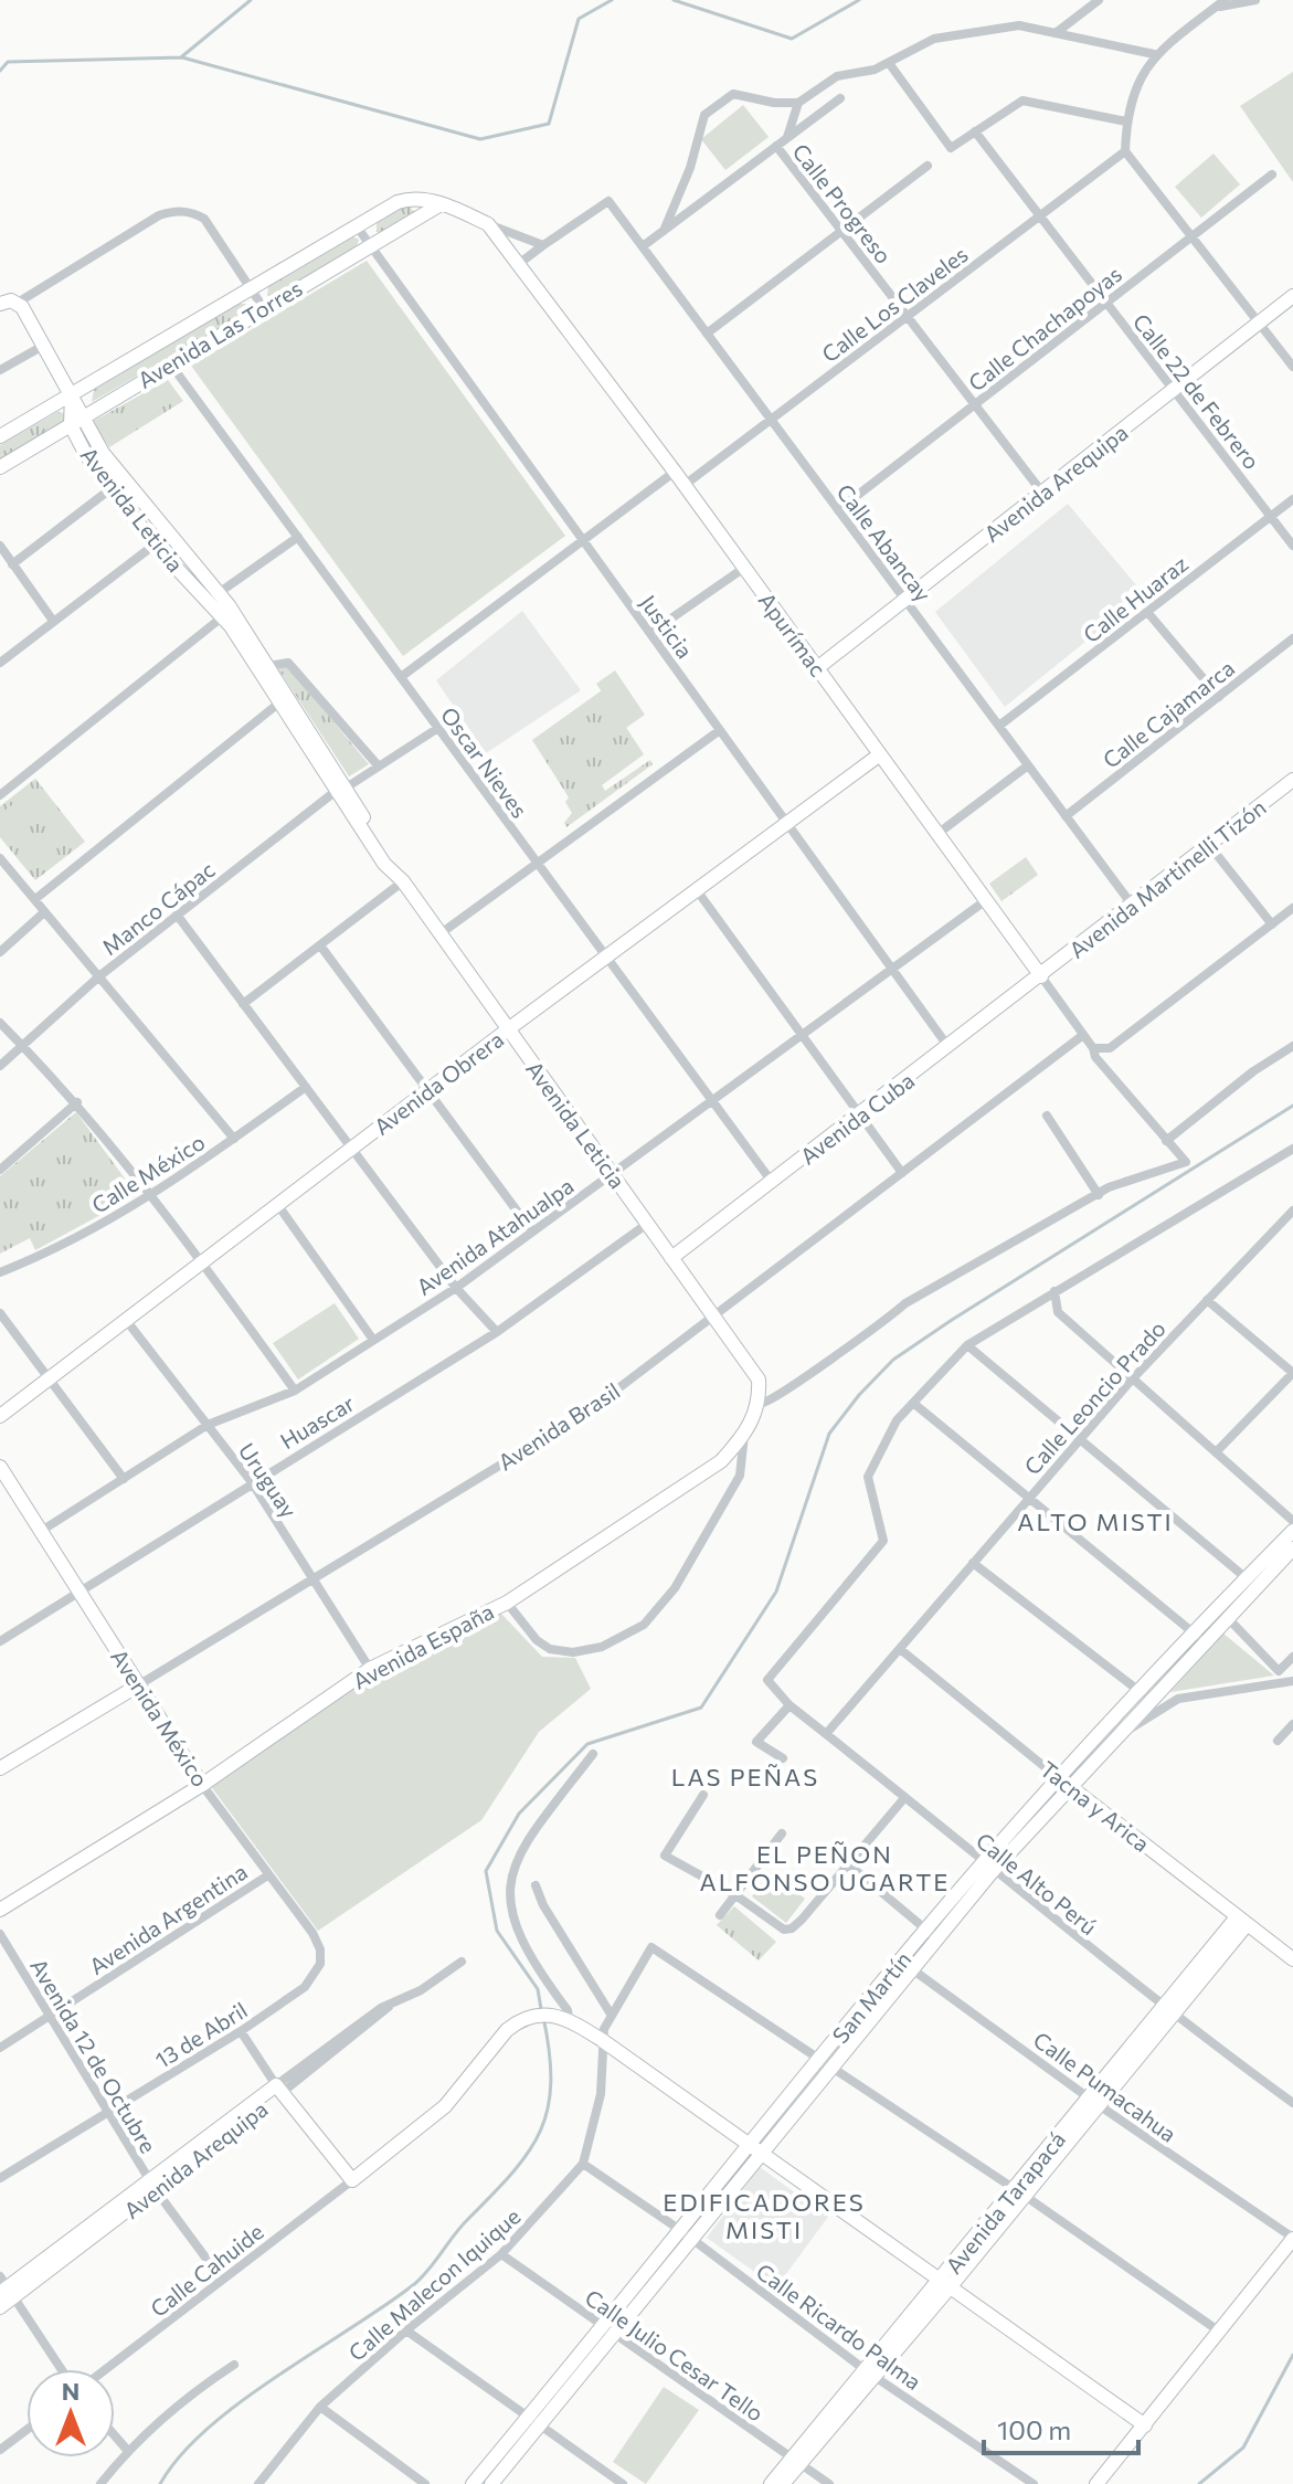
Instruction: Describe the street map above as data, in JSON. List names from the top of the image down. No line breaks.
{"streets":{"street":["Calle Progreso","Calle Los Claveles","Calle Chachapoyas","Avenida Las Torres","Calle 22 de Febrero","Avenida Arequipa","Avenida Leticia","Calle Abancay","Calle Huaraz","Justicia","Apurímac","Calle Cajamarca","Oscar Nieves","Avenida Martinelli Tizón","Manco Cápac","Avenida Obrera","Avenida Cuba","Calle México","Avenida Atahualpa","Calle Leoncio Prado","Huascar","Avenida Brasil","Uruguay","Avenida España","Avenida México","Tacna y Arica","Calle Alto Perú","Avenida Argentina","San Martín","13 de Abril","Avenida 12 de Octubre","Calle Pumacahua","Avenida Tarapacá","Calle Cahuide","Calle Malecon Iquique","Calle Ricardo Palma","Calle Julio Cesar Tello"]},"crossings":[["Calle Progreso","Calle Los Claveles"],["Calle Progreso","Calle Chachapoyas"],["Calle Progreso","Avenida Arequipa"],["Calle Los Claveles","Calle 22 de Febrero"],["Calle Los Claveles","Calle Abancay"],["Calle Los Claveles","Apurímac"],["Calle Chachapoyas","Calle 22 de Febrero"],["Calle Chachapoyas","Calle Abancay"],["Avenida Las Torres","Avenida Leticia"],["Avenida Las Torres","Justicia"],["Avenida Las Torres","Apurímac"],["Avenida Las Torres","Oscar Nieves"],["Calle 22 de Febrero","Avenida Arequipa"],["Calle 22 de Febrero","Calle Huaraz"],["Avenida Arequipa","Calle Abancay"],["Avenida Arequipa","Apurímac"],["Avenida Arequipa","Avenida 12 de Octubre"],["Avenida Leticia","Manco Cápac"],["Avenida Leticia","Avenida Obrera"],["Avenida Leticia","Avenida Cuba"],["Avenida Leticia","Avenida Atahualpa"],["Avenida Leticia","Huascar"],["Avenida Leticia","Avenida Brasil"],["Avenida Leticia","Avenida España"],["Calle Abancay","Calle Huaraz"],["Calle Abancay","Calle Cajamarca"],["Calle Abancay","Avenida Martinelli Tizón"],["Justicia","Avenida Obrera"],["Justicia","Avenida Cuba"],["Justicia","Avenida Atahualpa"],["Apurímac","Avenida Martinelli Tizón"],["Apurímac","Avenida Obrera"],["Apurímac","Avenida Cuba"],["Apurímac","Avenida Atahualpa"],["Apurímac","Avenida Brasil"],["Oscar Nieves","Manco Cápac"],["Oscar Nieves","Avenida Obrera"],["Oscar Nieves","Avenida Cuba"],["Oscar Nieves","Avenida Atahualpa"],["Avenida Martinelli Tizón","Avenida Cuba"],["Avenida Obrera","Uruguay"],["Avenida Atahualpa","Uruguay"],["Avenida Atahualpa","Avenida México"],["Calle Leoncio Prado","Tacna y Arica"],["Calle Leoncio Prado","Calle Alto Perú"],["Huascar","Uruguay"],["Huascar","Avenida México"],["Avenida Brasil","Uruguay"],["Avenida Brasil","Avenida México"],["Uruguay","Avenida España"],["Avenida España","Avenida México"],["Avenida México","Avenida Argentina"],["Avenida México","13 de Abril"],["Tacna y Arica","San Martín"],["Tacna y Arica","Avenida Tarapacá"],["Calle Alto Perú","San Martín"],["Calle Alto Perú","Avenida Tarapacá"],["Avenida Argentina","Avenida 12 de Octubre"],["San Martín","Calle Pumacahua"],["San Martín","Calle Ricardo Palma"],["San Martín","Calle Julio Cesar Tello"],["13 de Abril","Avenida 12 de Octubre"],["Avenida 12 de Octubre","Calle Cahuide"],["Calle Pumacahua","Avenida Tarapacá"],["Avenida Tarapacá","Calle Ricardo Palma"],["Avenida Tarapacá","Calle Julio Cesar Tello"],["Calle Malecon Iquique","Calle Ricardo Palma"],["Calle Malecon Iquique","Calle Julio Cesar Tello"]],"districts":["ALTO MISTI","LAS PEÑAS","EL PEÑON ALFONSO UGARTE","EDIFICADORES MISTI"],"scale_bar":"100 m","north":"top"}
